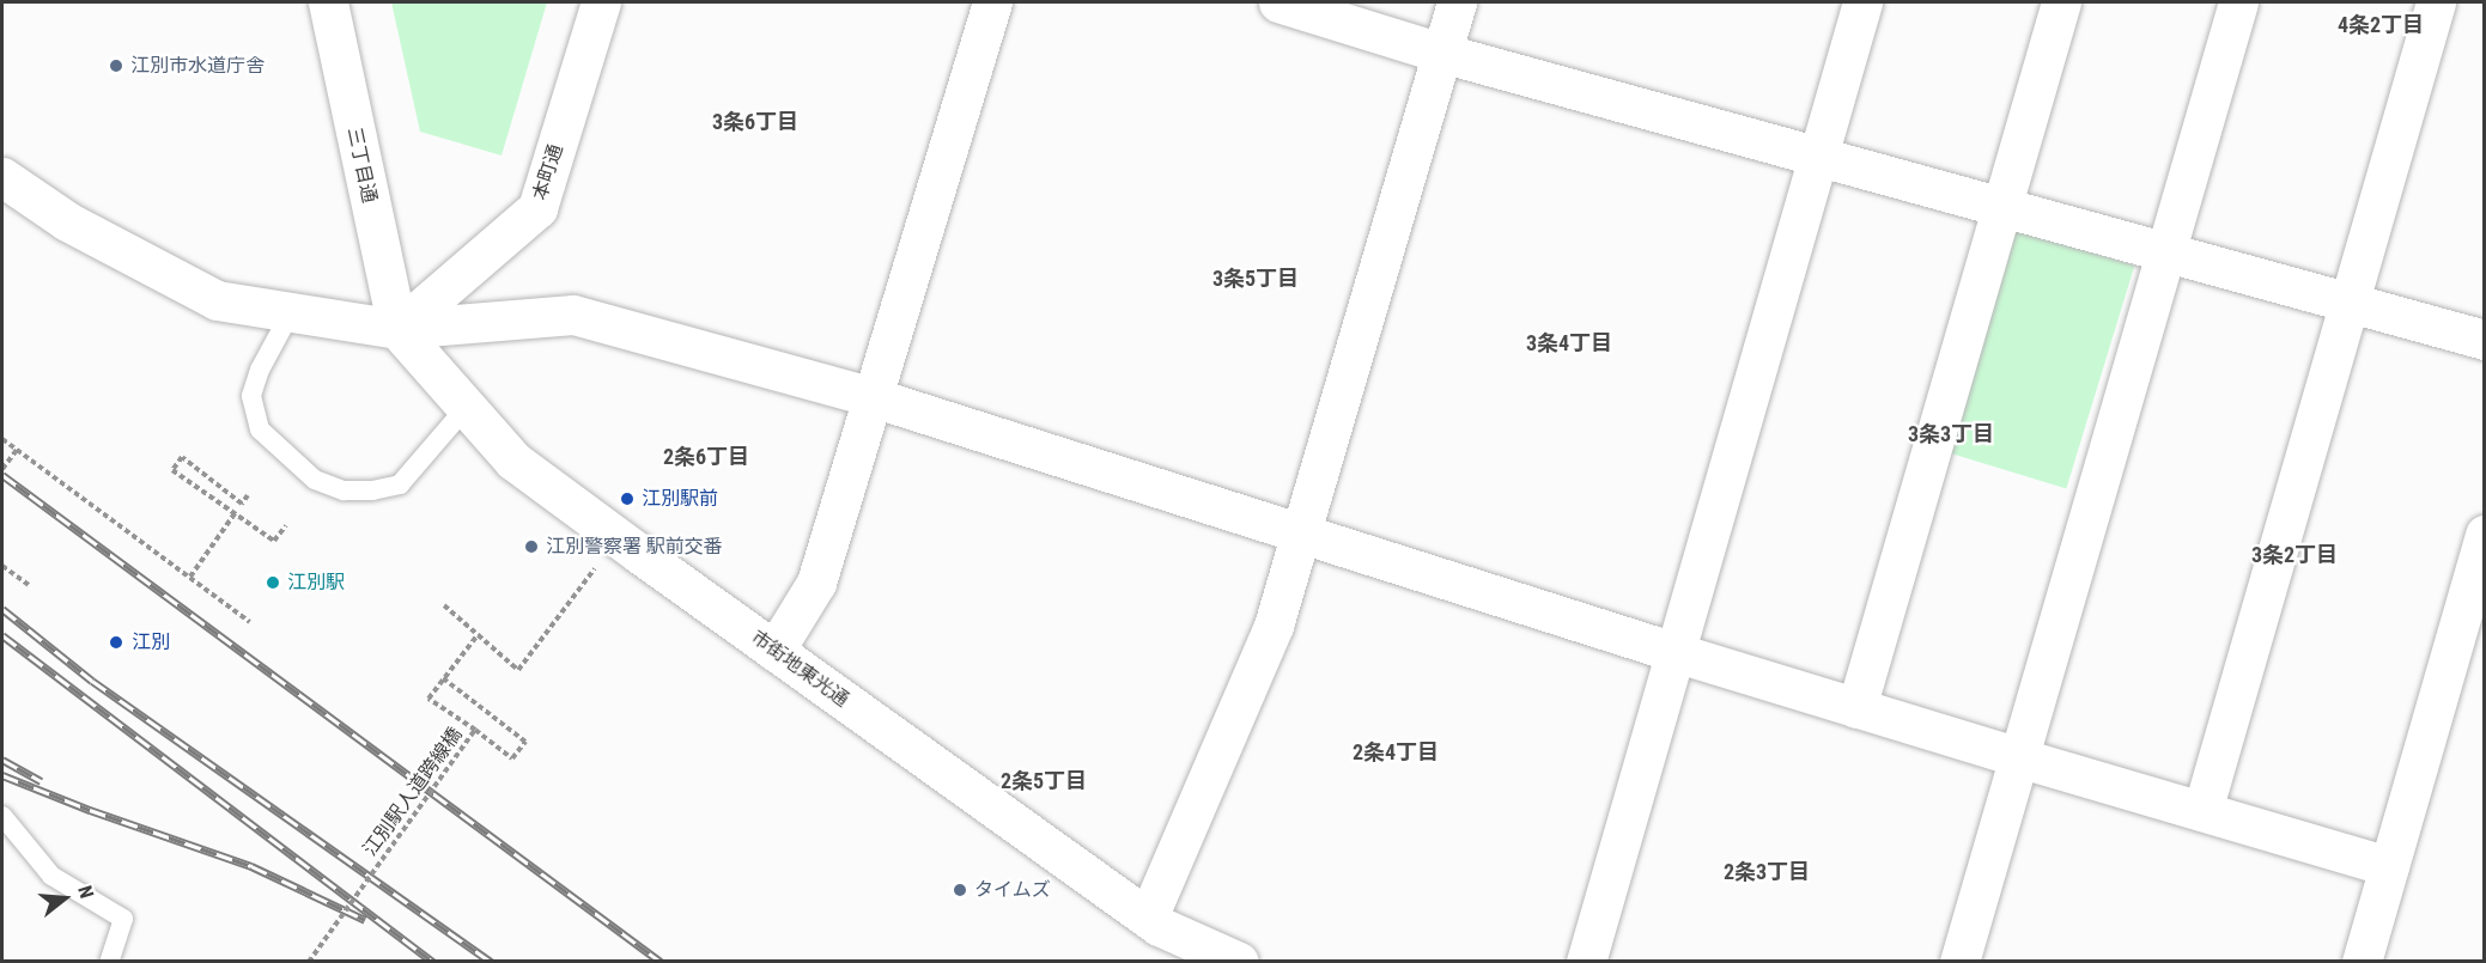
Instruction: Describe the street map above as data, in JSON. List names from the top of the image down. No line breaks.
{"streets":{"street":["三丁目通","本町通","市街地東光通"],"path":["江別駅人道跨線橋"]},"crossings":[["三丁目通","本町通"],["三丁目通","市街地東光通"],["本町通","市街地東光通"]],"districts":["4条2丁目","3条6丁目","3条5丁目","3条4丁目","3条3丁目","2条6丁目","3条2丁目","2条4丁目","2条5丁目","2条3丁目"],"places":["江別市水道庁舎","江別駅前","江別警察署 駅前交番","江別駅","江別","タイムズ"],"north":"right"}
